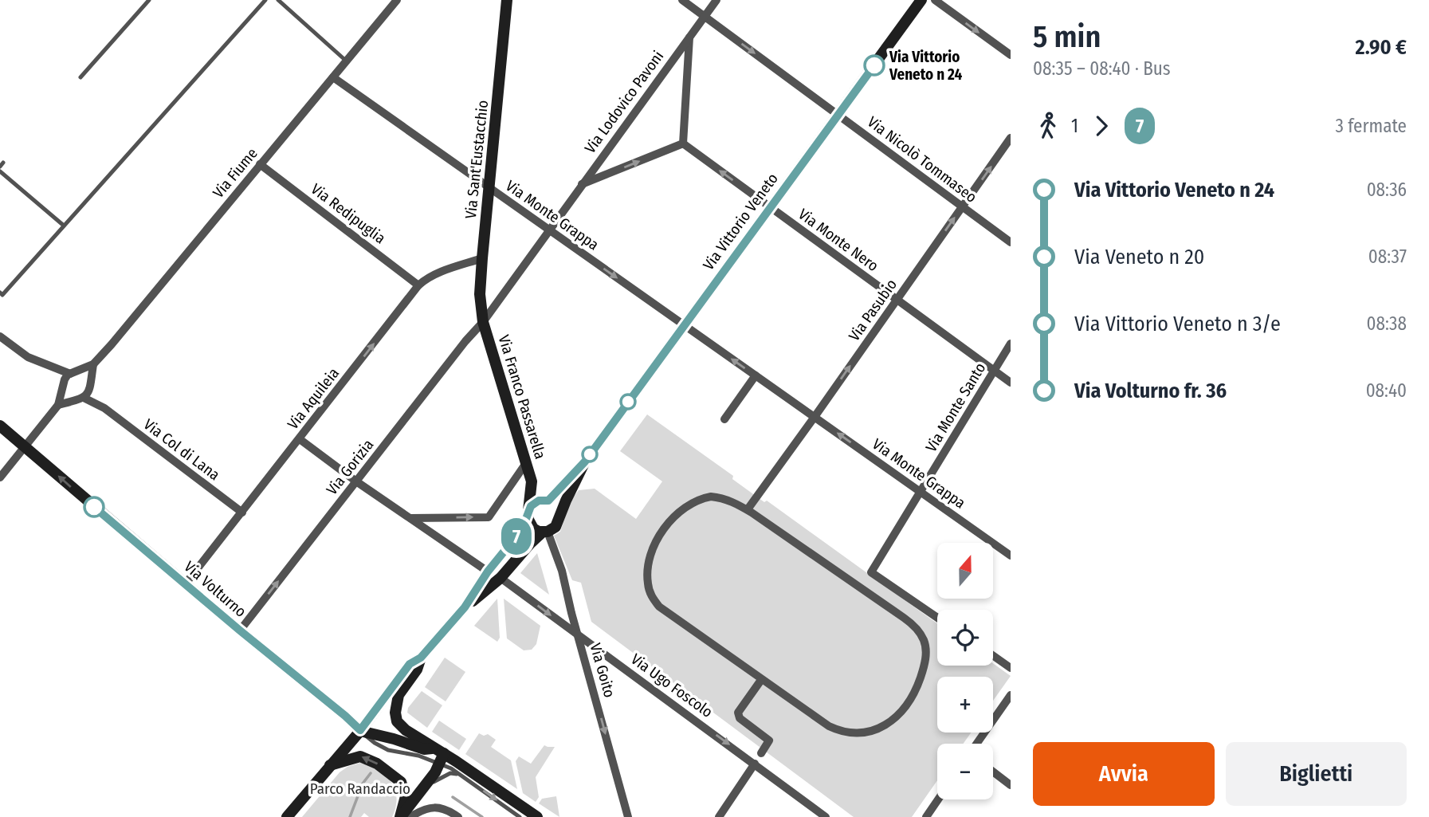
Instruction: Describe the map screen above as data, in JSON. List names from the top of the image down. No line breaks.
{"streets":{"street":["Via Lodovico Pavoni","Via Sant'Eustacchio","Via Nicolò Tommaseo","Via Fiume","Via Redipuglia","Via Monte Grappa","Via Vittorio Veneto","Via Monte Nero","Via Pasubio","Via Franco Passarella","Via Aquileia","Via Monte Santo","Via Col di Lana","Via Gorizia","Via Volturno","Via Goito","Via Ugo Foscolo"]},"crossings":[["Via Lodovico Pavoni","Via Sant'Eustacchio"],["Via Lodovico Pavoni","Via Nicolò Tommaseo"],["Via Lodovico Pavoni","Via Monte Grappa"],["Via Lodovico Pavoni","Via Monte Nero"],["Via Lodovico Pavoni","Via Franco Passarella"],["Via Lodovico Pavoni","Via Gorizia"],["Via Sant'Eustacchio","Via Monte Grappa"],["Via Sant'Eustacchio","Via Franco Passarella"],["Via Sant'Eustacchio","Via Aquileia"],["Via Sant'Eustacchio","Via Gorizia"],["Via Nicolò Tommaseo","Via Vittorio Veneto"],["Via Nicolò Tommaseo","Via Pasubio"],["Via Fiume","Via Redipuglia"],["Via Fiume","Via Monte Grappa"],["Via Fiume","Via Col di Lana"],["Via Redipuglia","Via Aquileia"],["Via Monte Grappa","Via Vittorio Veneto"],["Via Monte Grappa","Via Pasubio"],["Via Monte Grappa","Via Monte Santo"],["Via Vittorio Veneto","Via Monte Nero"],["Via Vittorio Veneto","Via Franco Passarella"],["Via Vittorio Veneto","Via Goito"],["Via Monte Nero","Via Pasubio"],["Via Monte Nero","Via Monte Santo"],["Via Franco Passarella","Via Gorizia"],["Via Franco Passarella","Via Goito"],["Via Aquileia","Via Col di Lana"],["Via Aquileia","Via Volturno"],["Via Gorizia","Via Volturno"],["Via Goito","Via Ugo Foscolo"]],"one_way":["Via Nicolò Tommaseo","Via Pasubio","Via Aquileia","Via Gorizia","Via Volturno","Via Goito","Via Ugo Foscolo"],"parks":["Parco Randaccio"],"places":["Via Vittorio Veneto n 24"],"lines":["bus line 7"],"north":"top","page":{"on_map":"7","heading":["5 min","08:35 – 08:40 · Bus","2.90 €"],"legs":["1","7","3 fermate"],"list":[{"name":"Via Vittorio Veneto n 24","value":"08:36"},{"name":"Via Veneto n 20","value":"08:37"},{"name":"Via Vittorio Veneto n 3/e","value":"08:38"},{"name":"Via Volturno fr. 36","value":"08:40"}],"map_buttons":["+","−"],"buttons":["Avvia","Biglietti"]}}
